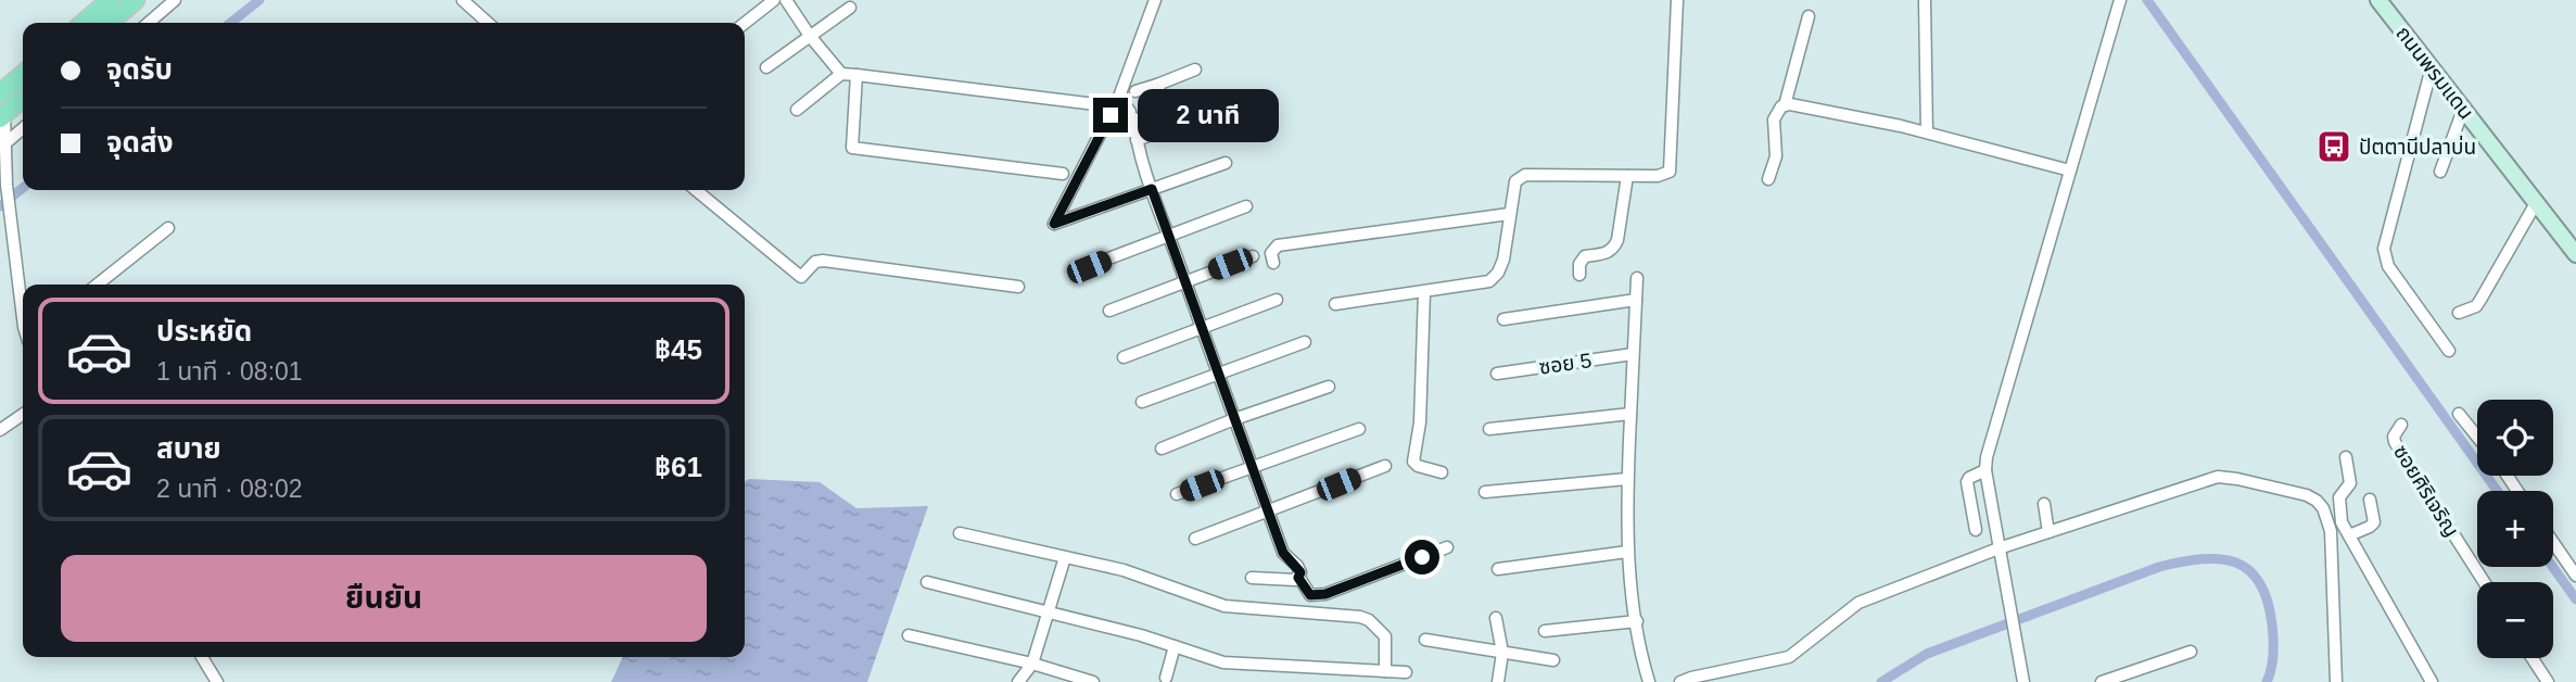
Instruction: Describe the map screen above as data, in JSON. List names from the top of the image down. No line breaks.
{"streets":{"main road":["ถนนพรมแดน"],"street":["ซอย 5","ซอยศิริเจริญ"]},"places":{"bus stop":["ปัตตานีปลาบ่น"]},"page":{"banner":["จุดรับ","จุดส่ง"],"bubble":"2 นาที","list":[{"name":"ประหยัด","note":"1 นาที · 08:01","value":"฿45"},{"name":"สบาย","note":"2 นาที · 08:02","value":"฿61"}],"map_buttons":["+","−"],"buttons":"ยืนยัน"}}
